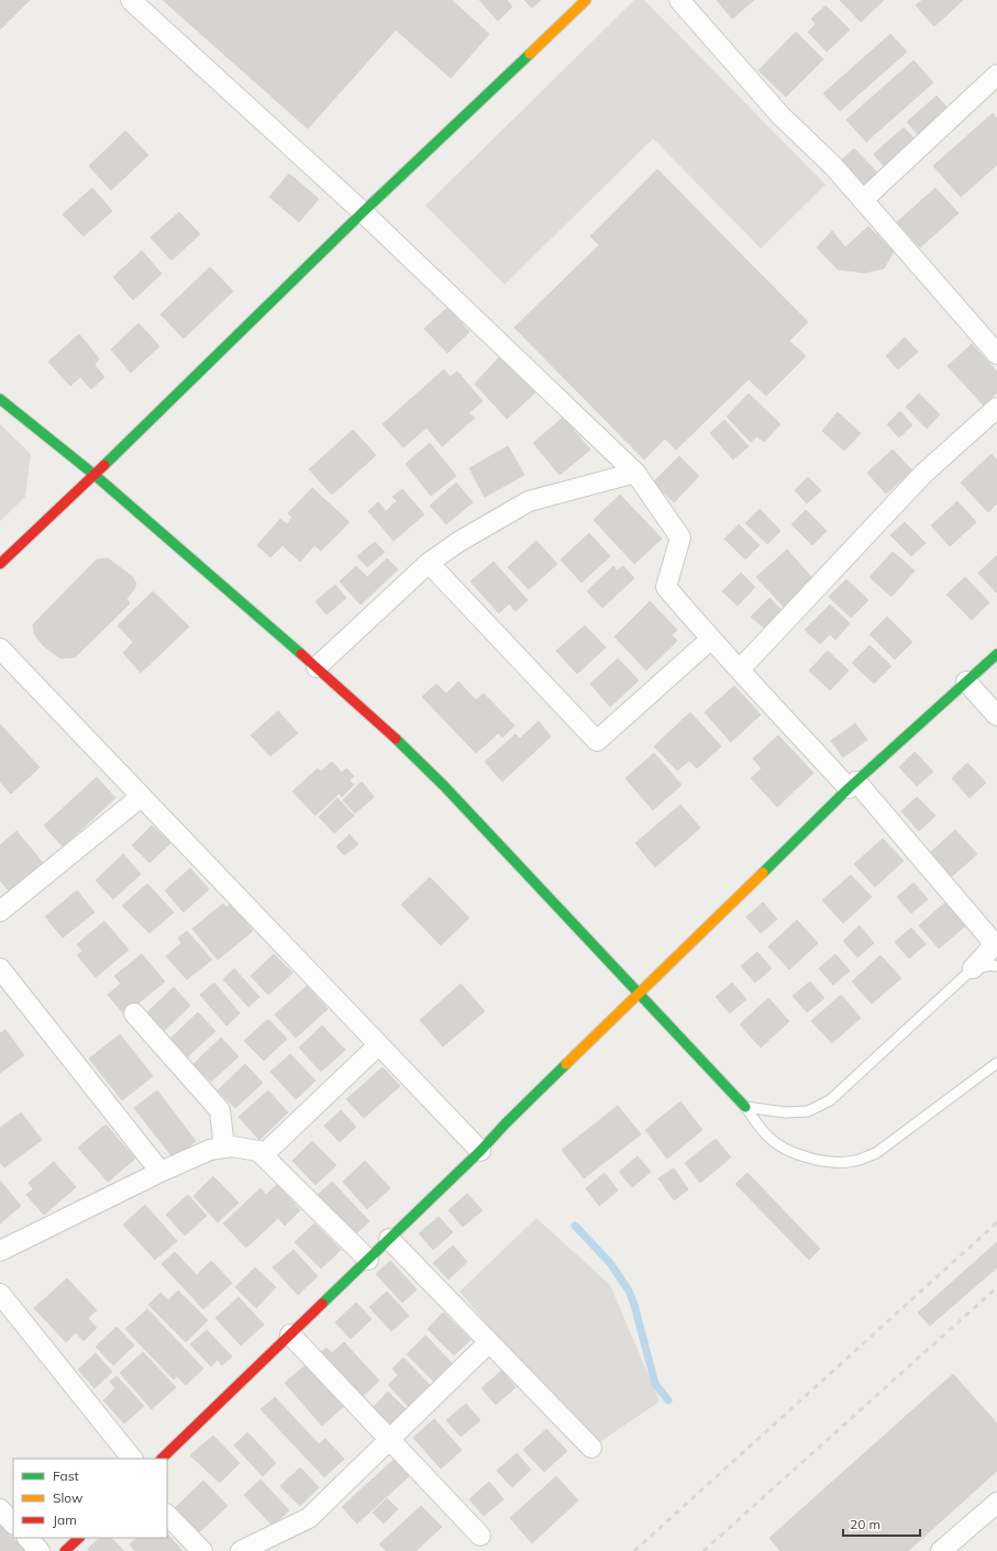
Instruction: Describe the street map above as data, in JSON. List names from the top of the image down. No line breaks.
{"legend":["Fast","Slow","Jam"],"scale_bar":"20 m"}
